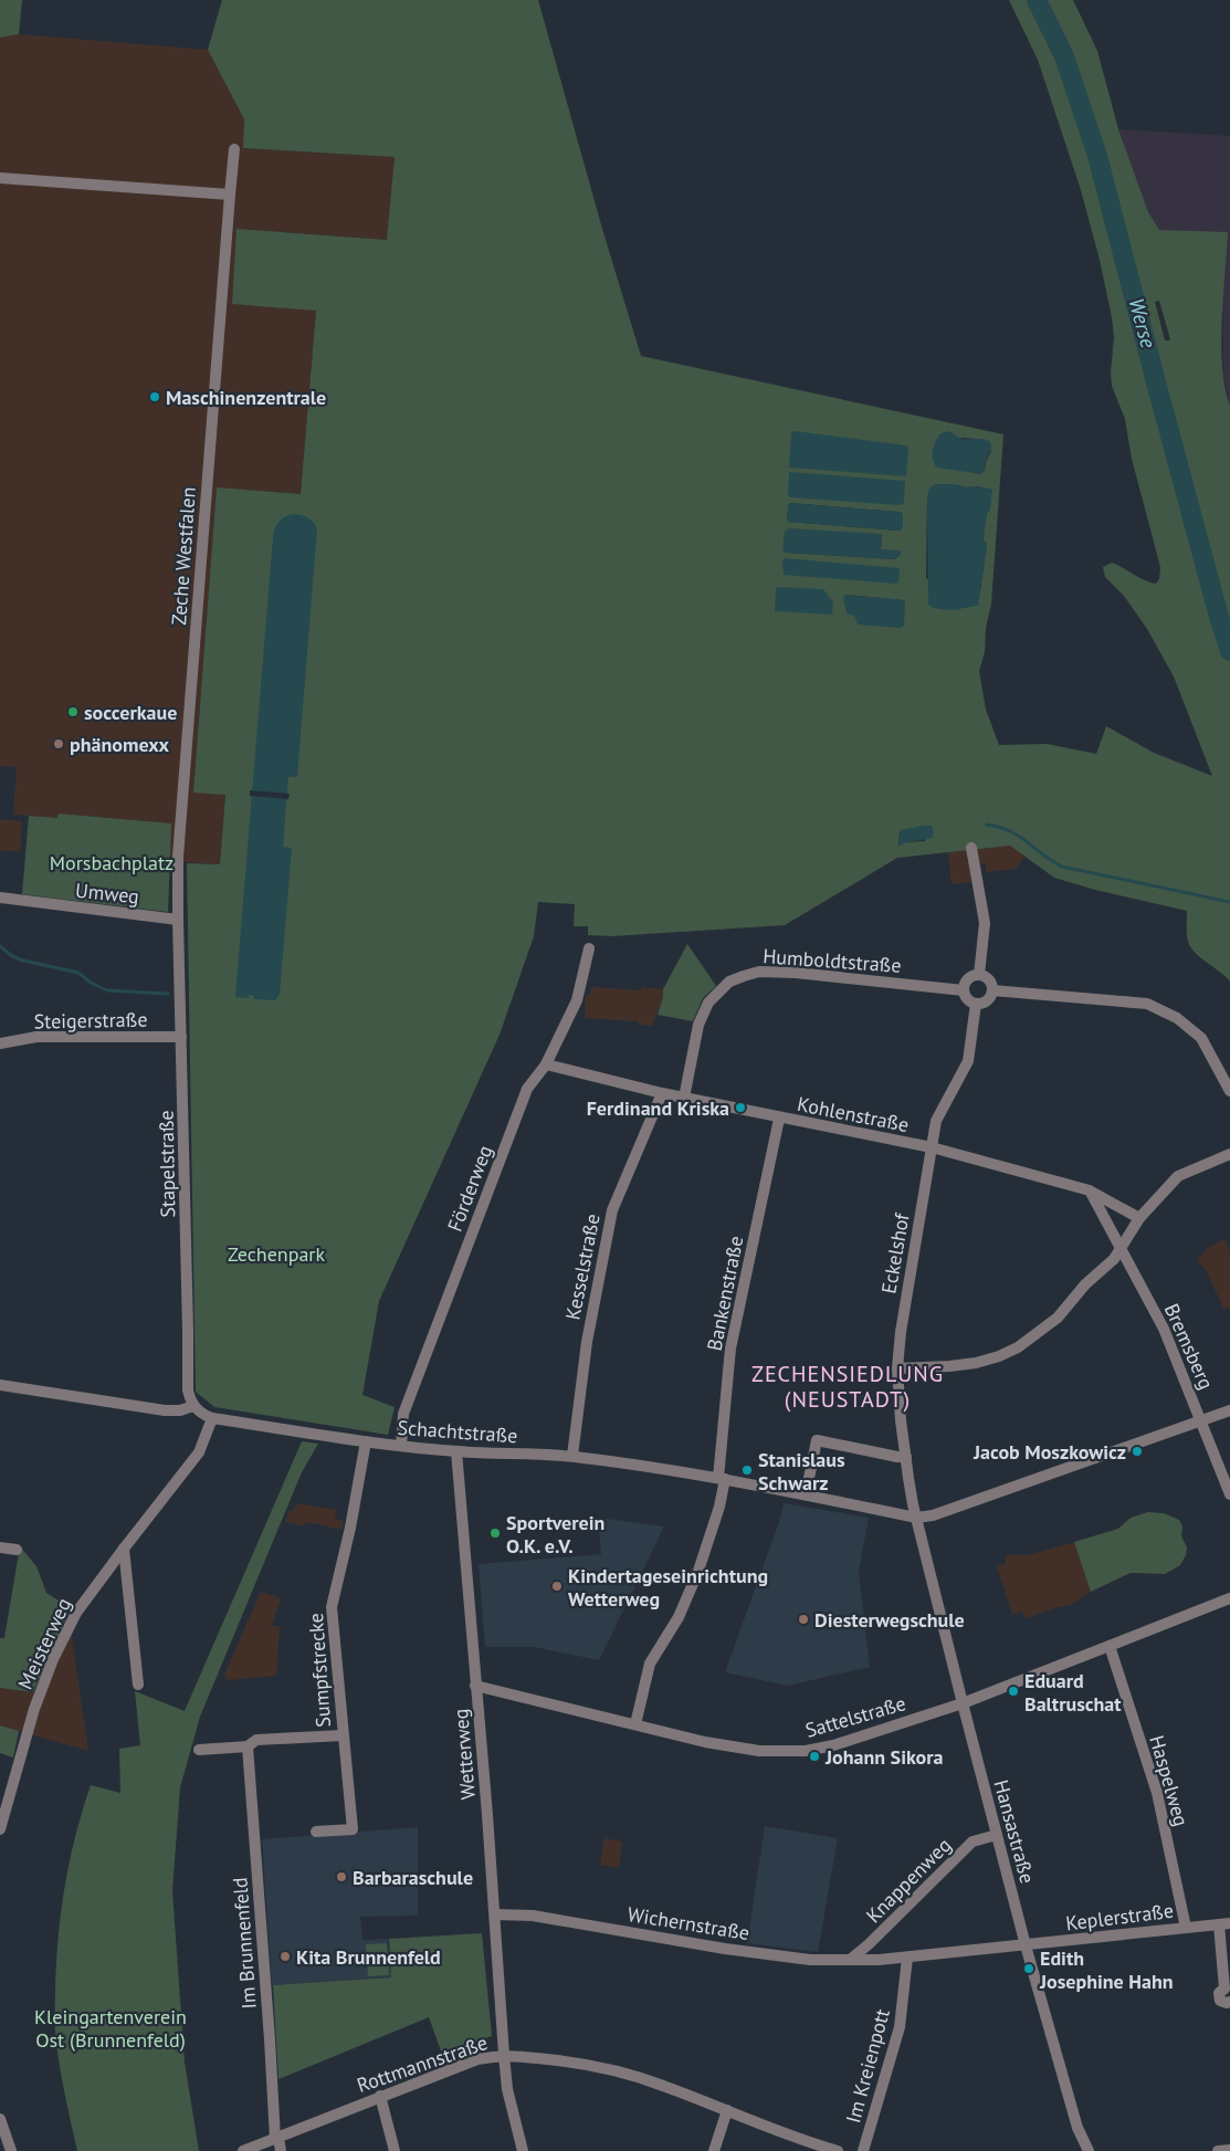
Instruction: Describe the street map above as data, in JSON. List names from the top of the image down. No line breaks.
{"streets":{"street":["Zeche Westfalen","Umweg","Humboldtstraße","Steigerstraße","Kohlenstraße","Stapelstraße","Förderweg","Eckelshof","Kesselstraße","Bankenstraße","Bremsberg","Schachtstraße","Meisterweg","Sumpfstrecke","Sattelstraße","Wetterweg","Haspelweg","Hansastraße","Knappenweg","Keplerstraße","Wichernstraße","Im Brunnenfeld","Rottmannstraße","Im Kreienpott"]},"crossings":[["Zeche Westfalen","Umweg"],["Zeche Westfalen","Stapelstraße"],["Umweg","Stapelstraße"],["Humboldtstraße","Kohlenstraße"],["Humboldtstraße","Eckelshof"],["Steigerstraße","Stapelstraße"],["Kohlenstraße","Förderweg"],["Kohlenstraße","Eckelshof"],["Kohlenstraße","Kesselstraße"],["Kohlenstraße","Bankenstraße"],["Stapelstraße","Schachtstraße"],["Förderweg","Schachtstraße"],["Eckelshof","Schachtstraße"],["Eckelshof","Hansastraße"],["Kesselstraße","Schachtstraße"],["Bankenstraße","Schachtstraße"],["Bankenstraße","Sattelstraße"],["Schachtstraße","Meisterweg"],["Schachtstraße","Sumpfstrecke"],["Schachtstraße","Wetterweg"],["Schachtstraße","Hansastraße"],["Sattelstraße","Wetterweg"],["Sattelstraße","Haspelweg"],["Sattelstraße","Hansastraße"],["Wetterweg","Wichernstraße"],["Wetterweg","Rottmannstraße"],["Haspelweg","Keplerstraße"],["Hansastraße","Knappenweg"],["Hansastraße","Keplerstraße"],["Hansastraße","Wichernstraße"],["Knappenweg","Wichernstraße"],["Keplerstraße","Wichernstraße"],["Wichernstraße","Im Kreienpott"],["Im Brunnenfeld","Rottmannstraße"]],"districts":["ZECHENSIEDLUNG (NEUSTADT)"],"water":["Werse"],"parks":["Morsbachplatz","Zechenpark","Kleingartenverein Ost (Brunnenfeld)"],"places":["Maschinenzentrale","soccerkaue","phänomexx","Ferdinand Kriska","Jacob Moszkowicz","Stanislaus Schwarz","Sportverein O.K. e.V.","Kindertageseinrichtung Wetterweg","Diesterwegschule","Eduard Baltruschat","Johann Sikora","Barbaraschule","Kita Brunnenfeld","Edith Josephine Hahn"]}
